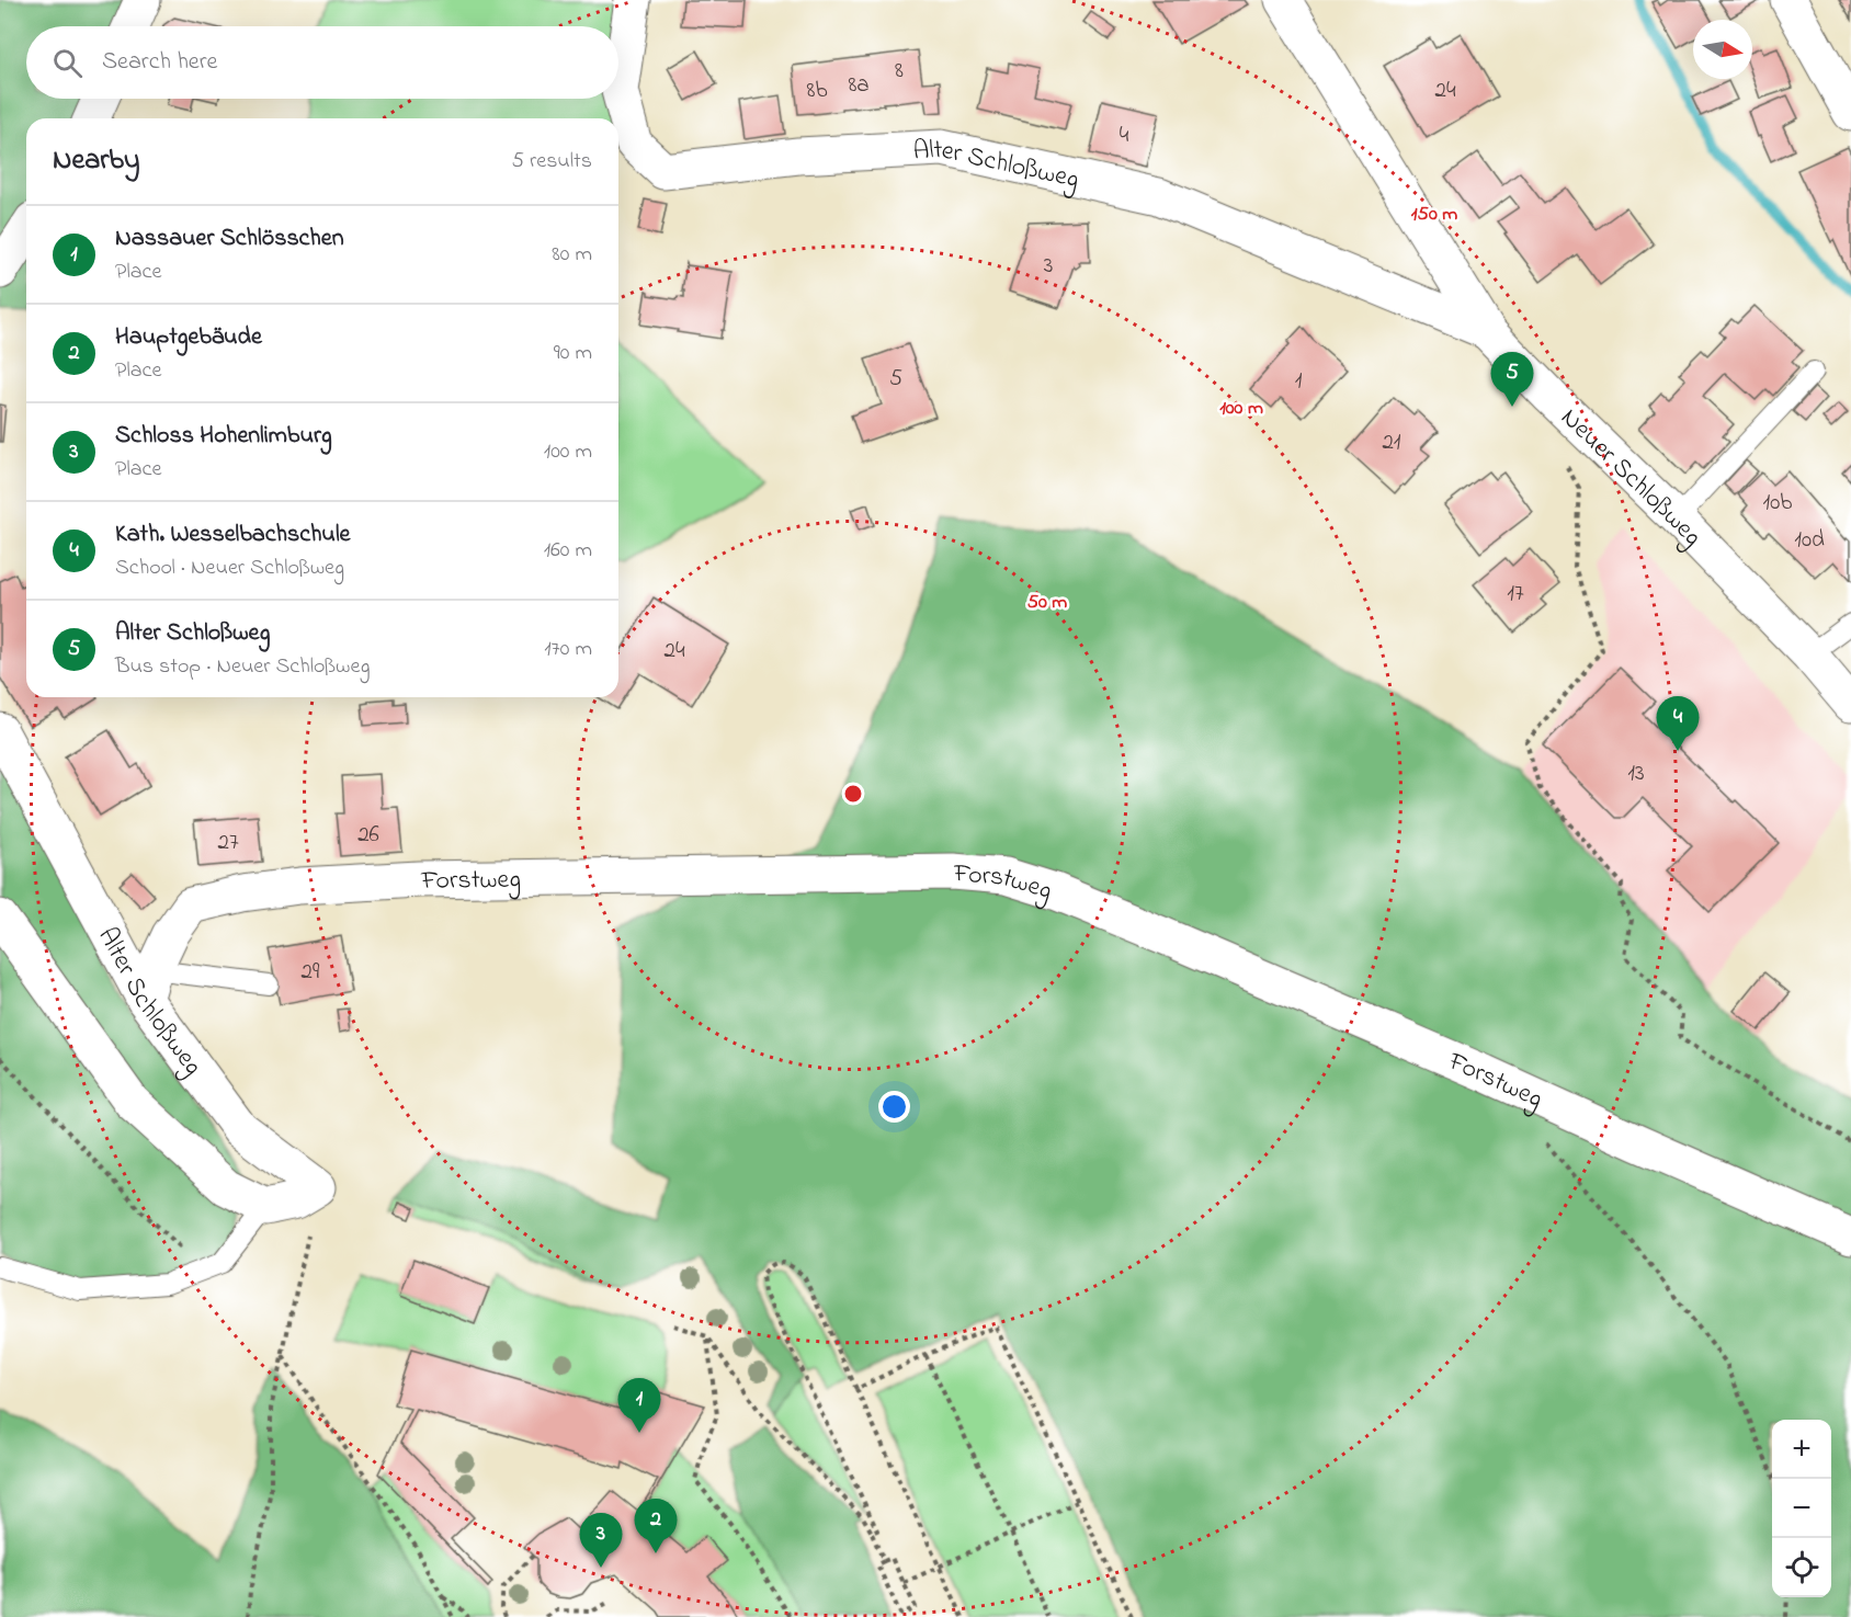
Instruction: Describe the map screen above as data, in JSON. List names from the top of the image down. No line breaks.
{"streets":{"street":["Alter Schloßweg","Neuer Schloßweg","Forstweg"]},"crossings":[["Alter Schloßweg","Neuer Schloßweg"],["Alter Schloßweg","Forstweg"]],"house_numbers":["8","8a","8b","24","4","3","5","1","21","10b","10d","17","24","13","26","27","29"],"north":"right","page":{"search":"Search here","heading":["Nearby","5 results"],"list":[{"mark":"1","name":"Nassauer Schlösschen","note":"Place","value":"80 m"},{"mark":"2","name":"Hauptgebäude","note":"Place","value":"90 m"},{"mark":"3","name":"Schloss Hohenlimburg","note":"Place","value":"100 m"},{"mark":"4","name":"Kath. Wesselbachschule","note":"School · Neuer Schloßweg","value":"160 m"},{"mark":"5","name":"Alter Schloßweg","note":"Bus stop · Neuer Schloßweg","value":"170 m"}],"pins":["5","4","1","2","3"],"map_buttons":["+","−"]},"rings":["150 m","100 m","50 m"]}
